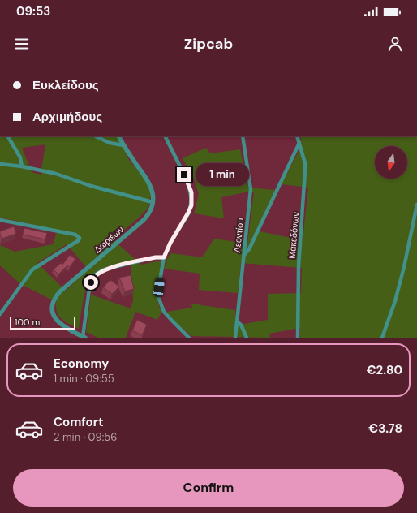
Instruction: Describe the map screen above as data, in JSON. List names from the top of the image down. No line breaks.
{"streets":{"street":["Λεοντίου","Μακεδόνων","Δωριέων"]},"scale_bar":"100 m","north":"bottom","page":{"status":"09:53","header":"Zipcab","banner":["Ευκλείδους","Αρχιμήδους"],"bubble":"1 min","scale":"100 m","list":[{"name":"Economy","note":"1 min · 09:55","value":"€2.80"},{"name":"Comfort","note":"2 min · 09:56","value":"€3.78"}],"buttons":"Confirm"}}
